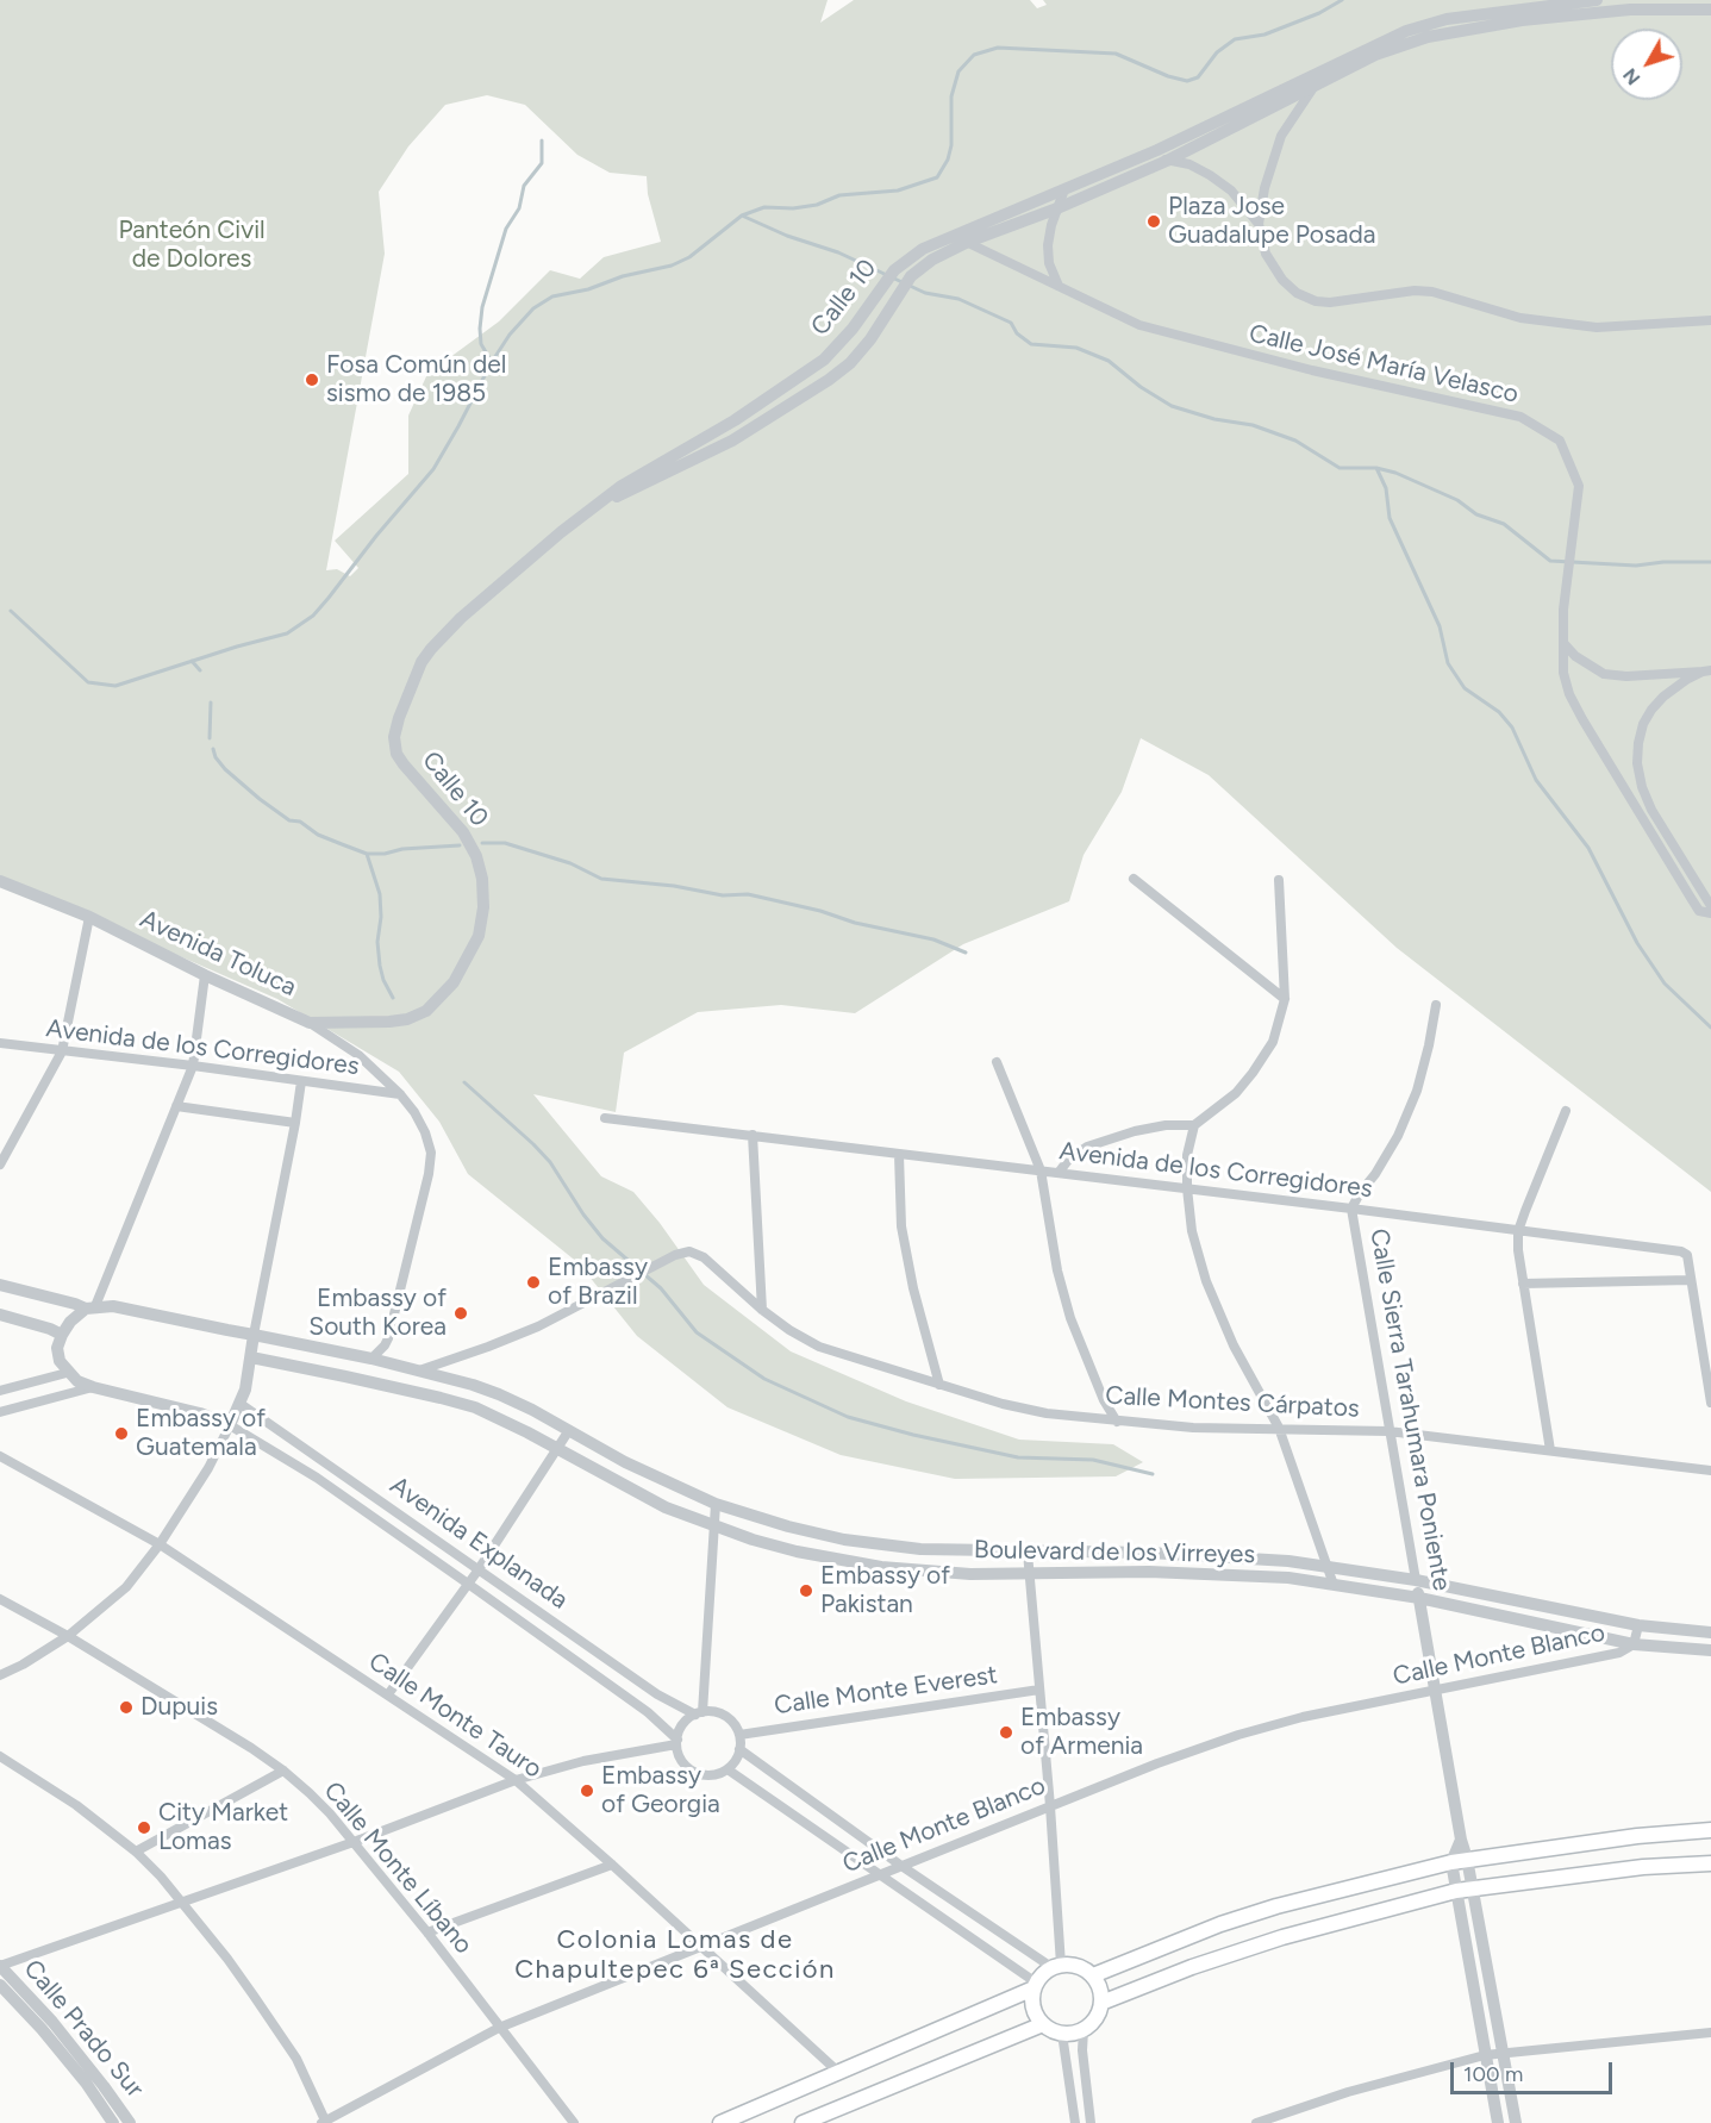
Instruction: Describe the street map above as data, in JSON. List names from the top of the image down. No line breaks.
{"streets":{"street":["Calle 10","Calle José María Velasco","Avenida Toluca","Avenida de los Corregidores","Calle Montes Cárpatos","Calle Sierra Tarahumara Poniente","Avenida Explanada","Boulevard de los Virreyes","Calle Monte Blanco","Calle Monte Everest","Calle Monte Tauro","Calle Monte Líbano","Calle Prado Sur"]},"crossings":[["Calle 10","Calle José María Velasco"],["Calle 10","Avenida Toluca"],["Avenida Toluca","Avenida de los Corregidores"],["Avenida Toluca","Boulevard de los Virreyes"],["Avenida de los Corregidores","Calle Sierra Tarahumara Poniente"],["Calle Montes Cárpatos","Calle Sierra Tarahumara Poniente"],["Calle Montes Cárpatos","Boulevard de los Virreyes"],["Calle Sierra Tarahumara Poniente","Boulevard de los Virreyes"],["Calle Sierra Tarahumara Poniente","Calle Monte Blanco"],["Avenida Explanada","Calle Monte Everest"],["Boulevard de los Virreyes","Calle Monte Blanco"],["Calle Monte Blanco","Calle Monte Tauro"],["Calle Monte Blanco","Calle Monte Líbano"]],"districts":["Colonia Lomas de Chapultepec 6ª Sección"],"parks":["Panteón Civil de Dolores"],"places":["Plaza Jose Guadalupe Posada","Fosa Común del sismo de 1985","Embassy of Brazil","Embassy of South Korea","Embassy of Guatemala","Embassy of Pakistan","Dupuis","Embassy of Armenia","Embassy of Georgia","City Market Lomas"],"scale_bar":"100 m","north":"bottom left"}
